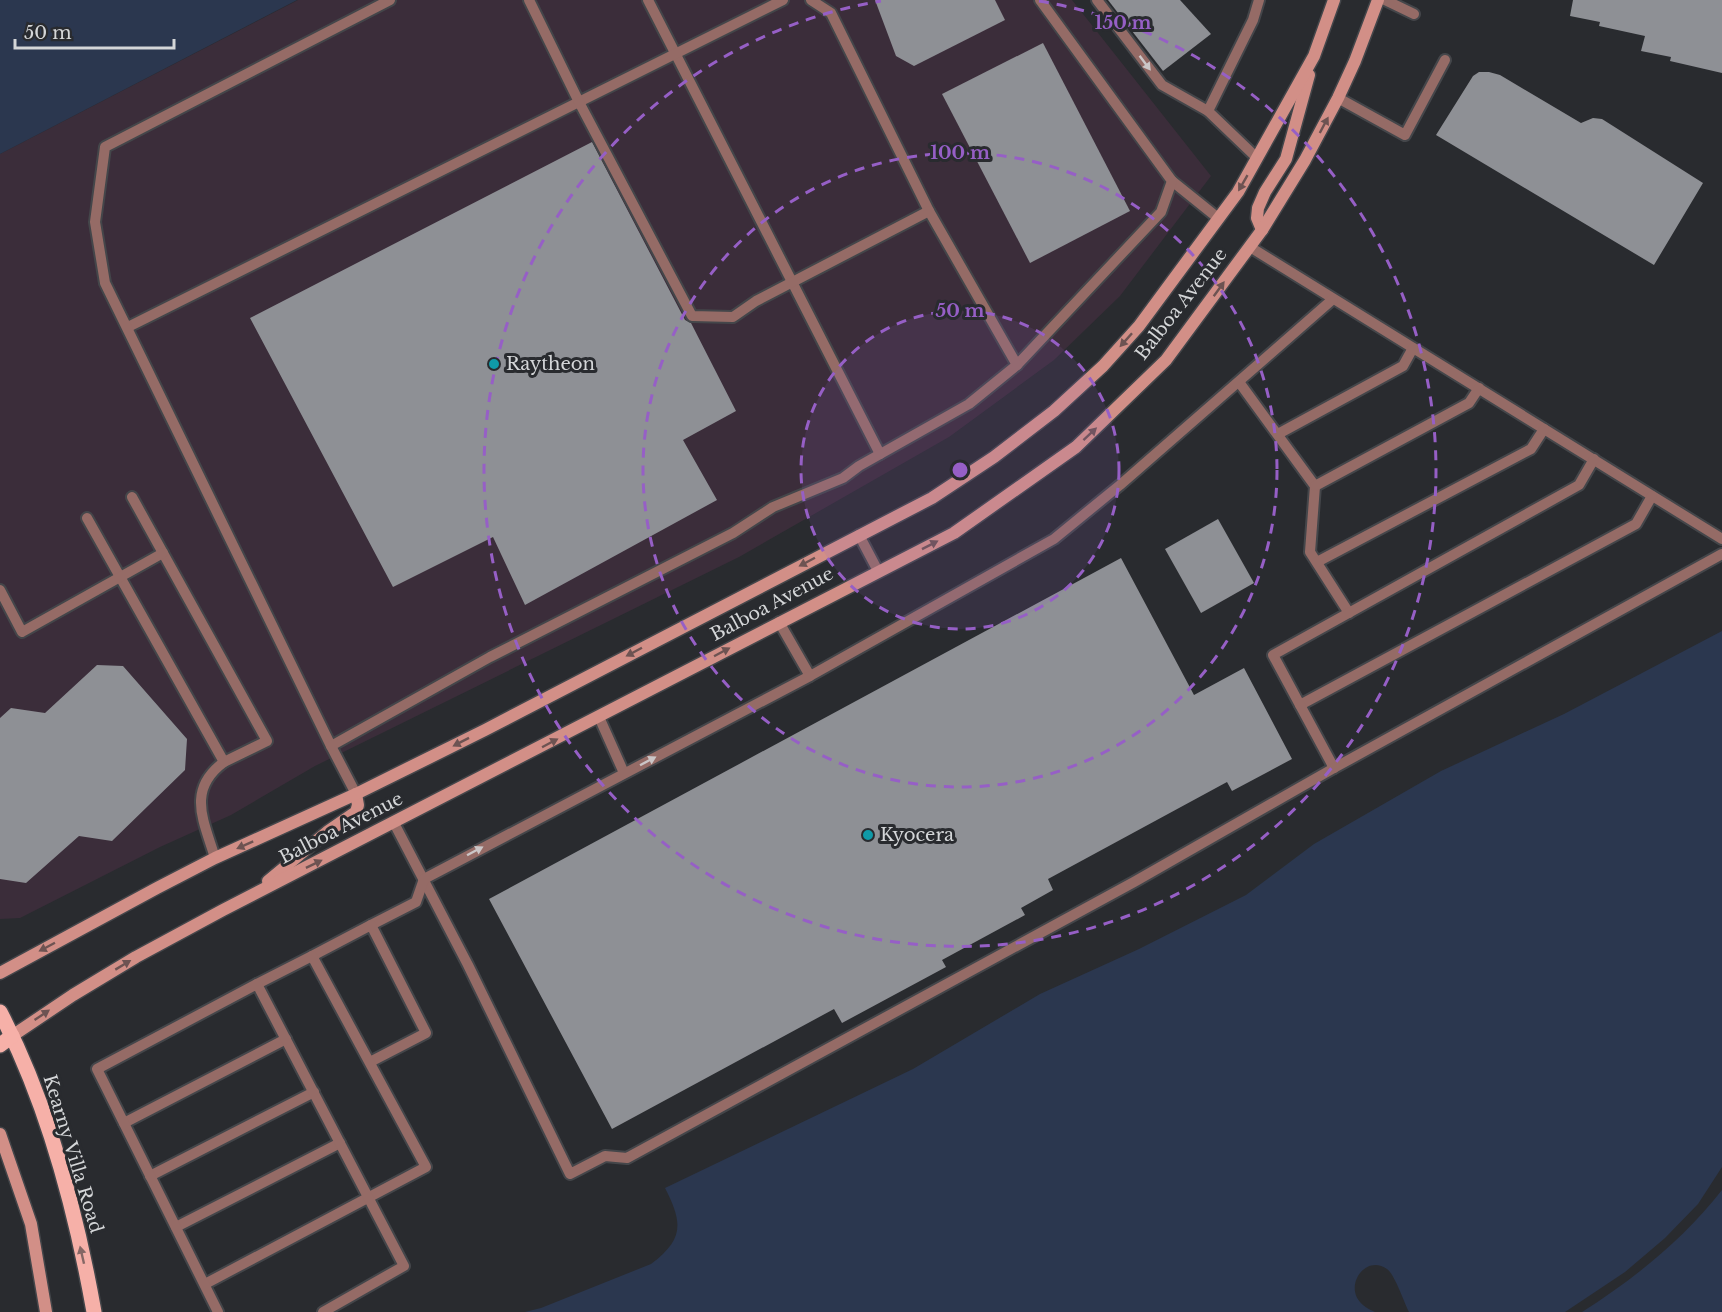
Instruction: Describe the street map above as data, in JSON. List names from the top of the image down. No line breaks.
{"streets":{"main road":["Balboa Avenue","Kearny Villa Road"]},"crossings":[["Balboa Avenue","Kearny Villa Road"]],"places":["Raytheon","Kyocera"],"scale_bar":"50 m","rings":["150 m","100 m","50 m"]}
